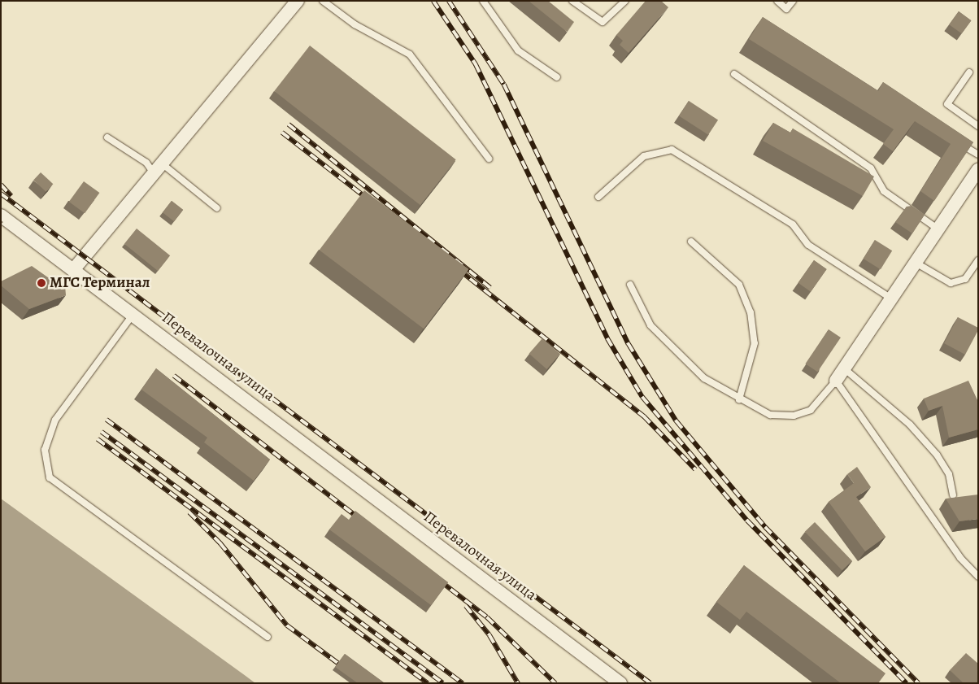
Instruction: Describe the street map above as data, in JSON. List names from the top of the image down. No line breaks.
{"streets":{"street":["Перевалочная улица"]},"places":["МГС Терминал"]}
